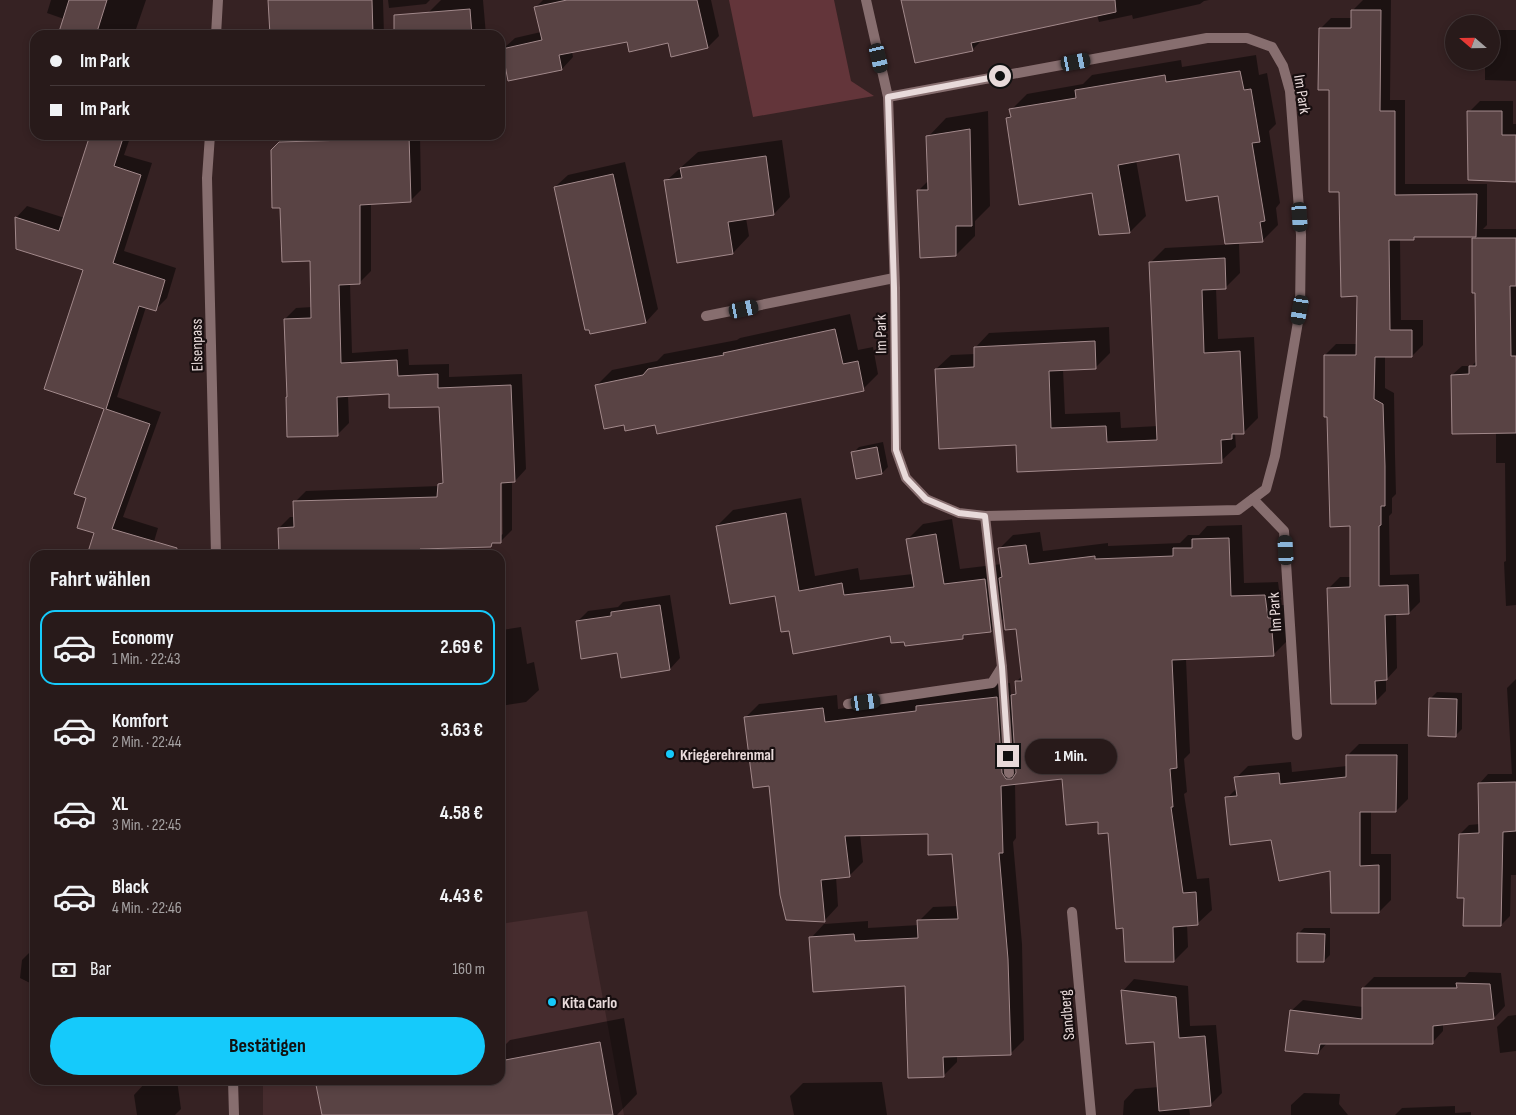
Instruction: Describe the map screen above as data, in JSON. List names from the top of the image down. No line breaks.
{"streets":{"street":["Im Park","Elsenpass","Sandberg"]},"places":["Kriegerehrenmal","Kita Carlo"],"north":"left","page":{"banner":["Im Park","Im Park"],"heading":"Fahrt wählen","list":[{"name":"Economy","note":"1 Min. · 22:43","value":"2.69 €"},{"name":"Komfort","note":"2 Min. · 22:44","value":"3.63 €"},{"name":"XL","note":"3 Min. · 22:45","value":"4.58 €"},{"name":"Black","note":"4 Min. · 22:46","value":"4.43 €"}],"bubble":"1 Min.","pay":["Bar","160 m"],"buttons":"Bestätigen"}}
